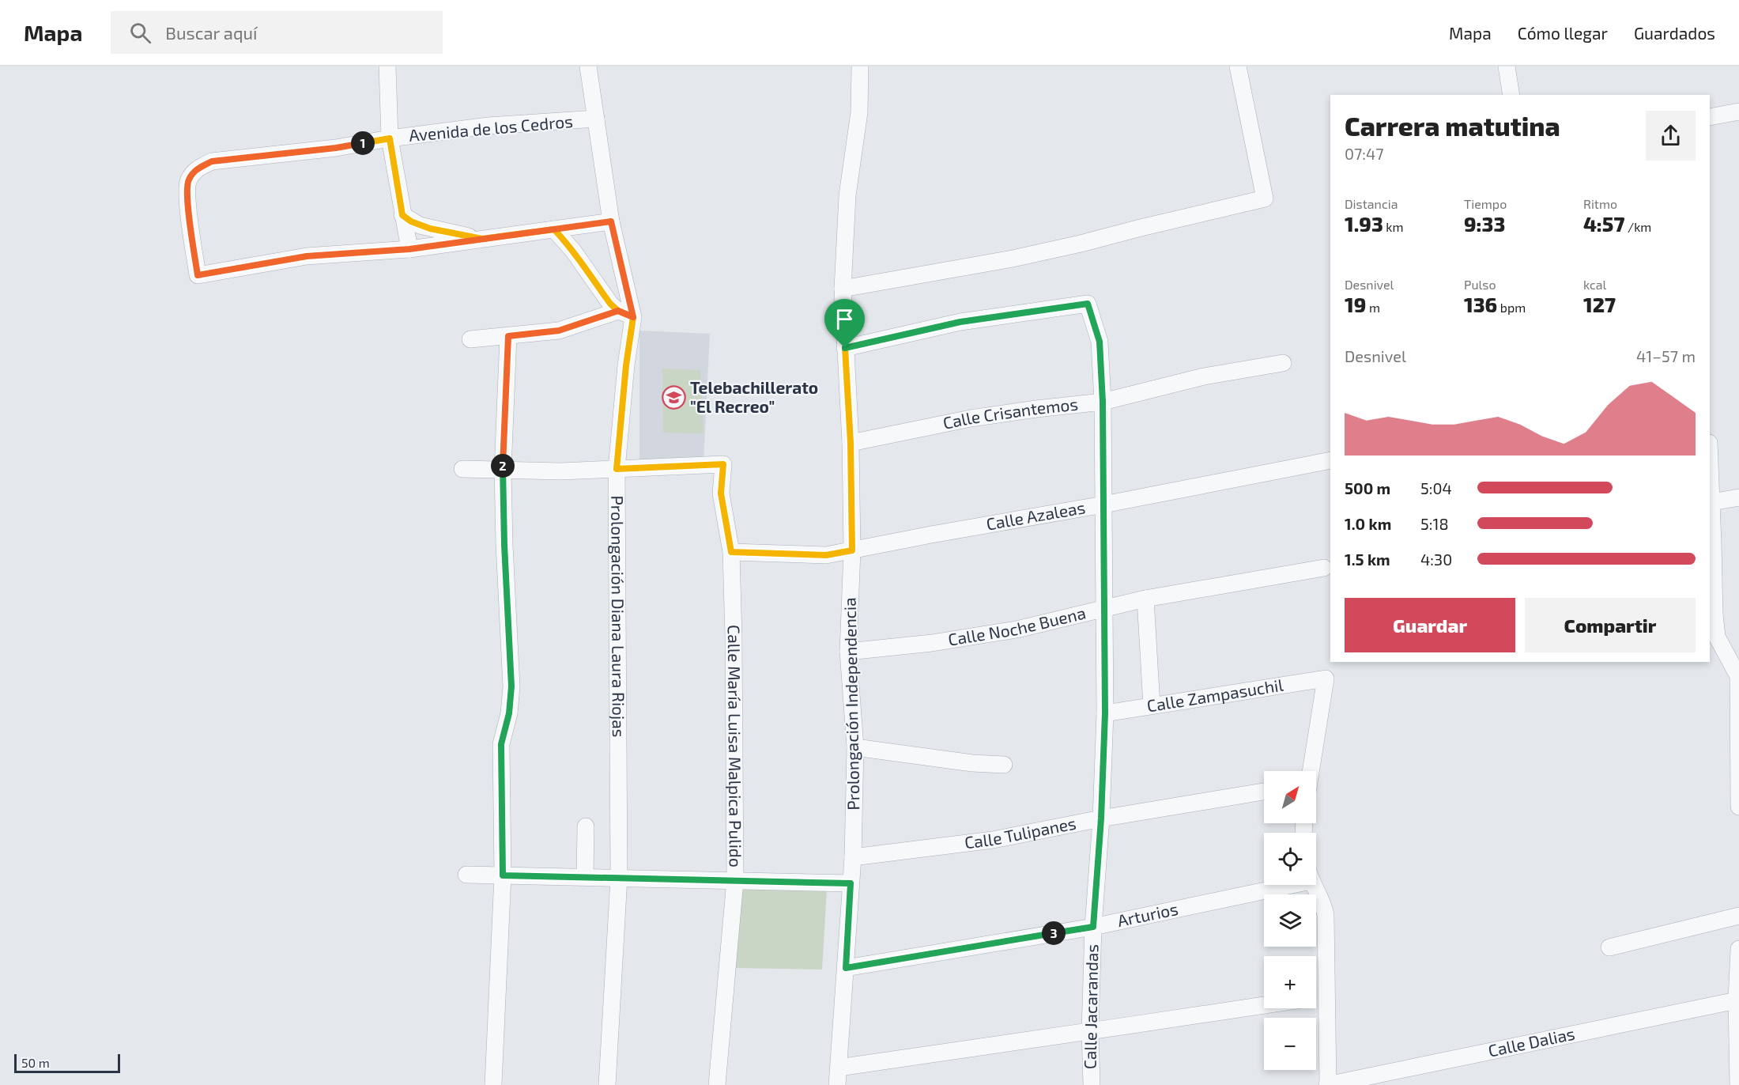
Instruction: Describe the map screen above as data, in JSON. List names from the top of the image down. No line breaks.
{"streets":{"street":["Avenida de los Cedros","Calle Crisantemos","Calle Azaleas","Prolongación Diana Laura Riojas","Calle Noche Buena","Calle Zampasuchil","Prolongación Independencia","Calle María Luisa Malpica Pulido","Calle Tulipanes","Arturios","Calle Jacarandas","Calle Dalias"]},"crossings":[["Avenida de los Cedros","Prolongación Diana Laura Riojas"],["Calle Crisantemos","Prolongación Independencia"],["Calle Crisantemos","Calle Jacarandas"],["Calle Azaleas","Prolongación Independencia"],["Calle Azaleas","Calle María Luisa Malpica Pulido"],["Calle Azaleas","Calle Jacarandas"],["Prolongación Diana Laura Riojas","Calle María Luisa Malpica Pulido"],["Calle Noche Buena","Prolongación Independencia"],["Calle Noche Buena","Calle Jacarandas"],["Calle Zampasuchil","Calle Jacarandas"],["Prolongación Independencia","Calle Tulipanes"],["Prolongación Independencia","Arturios"],["Prolongación Independencia","Calle Jacarandas"],["Calle Tulipanes","Calle Jacarandas"],["Arturios","Calle Jacarandas"]],"places":{"school or university":["Telebachillerato \"El Recreo\""]},"scale_bar":"50 m","north":"top right","page":{"header":"Mapa","search":"Buscar aquí","nav":["Mapa","Cómo llegar","Guardados"],"heading":["Carrera matutina","07:47"],"pins":["1","2","3"],"stats":[["Distancia","1.93 km"],["Tiempo","9:33"],["Ritmo","4:57 /km"],["Desnivel","19 m"],["Pulso","136 bpm"],["kcal","127"]],"chart":["Desnivel","41–57 m"],"list":[{"name":"500 m","note":"5:04"},{"name":"1.0 km","note":"5:18"},{"name":"1.5 km","note":"4:30"}],"buttons":["Guardar","Compartir"],"map_buttons":["+","−"],"scale":"50 m"}}
